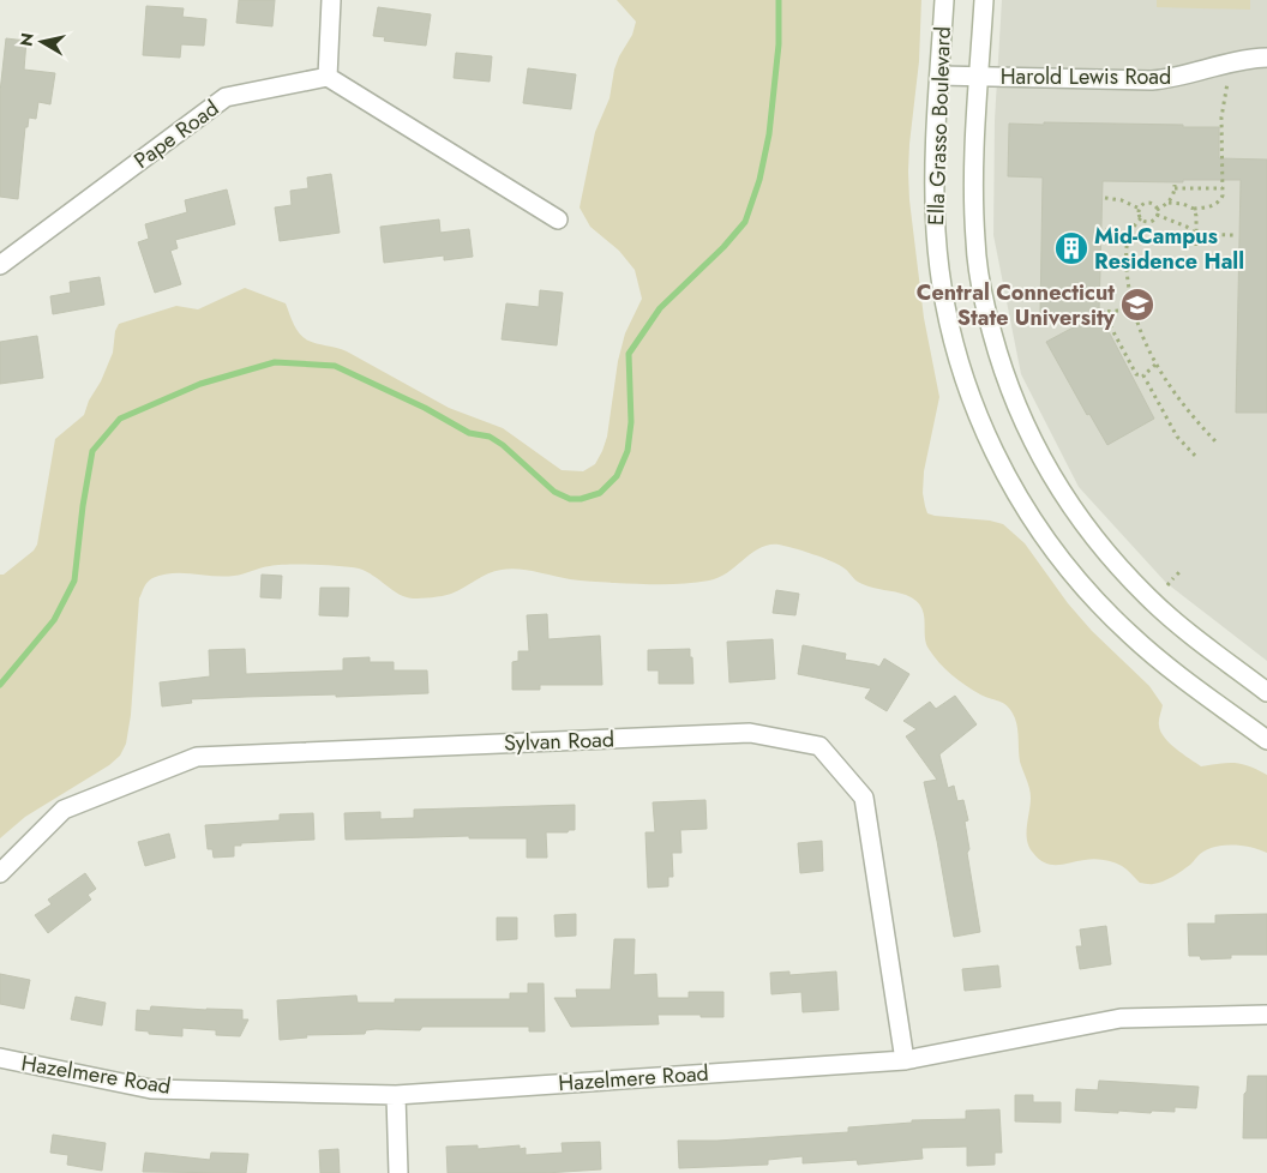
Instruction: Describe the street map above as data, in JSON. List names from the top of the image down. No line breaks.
{"streets":{"street":["Harold Lewis Road","Ella Grasso Boulevard","Pape Road","Sylvan Road","Hazelmere Road"]},"crossings":[["Harold Lewis Road","Ella Grasso Boulevard"],["Sylvan Road","Hazelmere Road"]],"places":{"building":["Mid-Campus Residence Hall"],"school or university":["Central Connecticut State University"]},"north":"left"}
